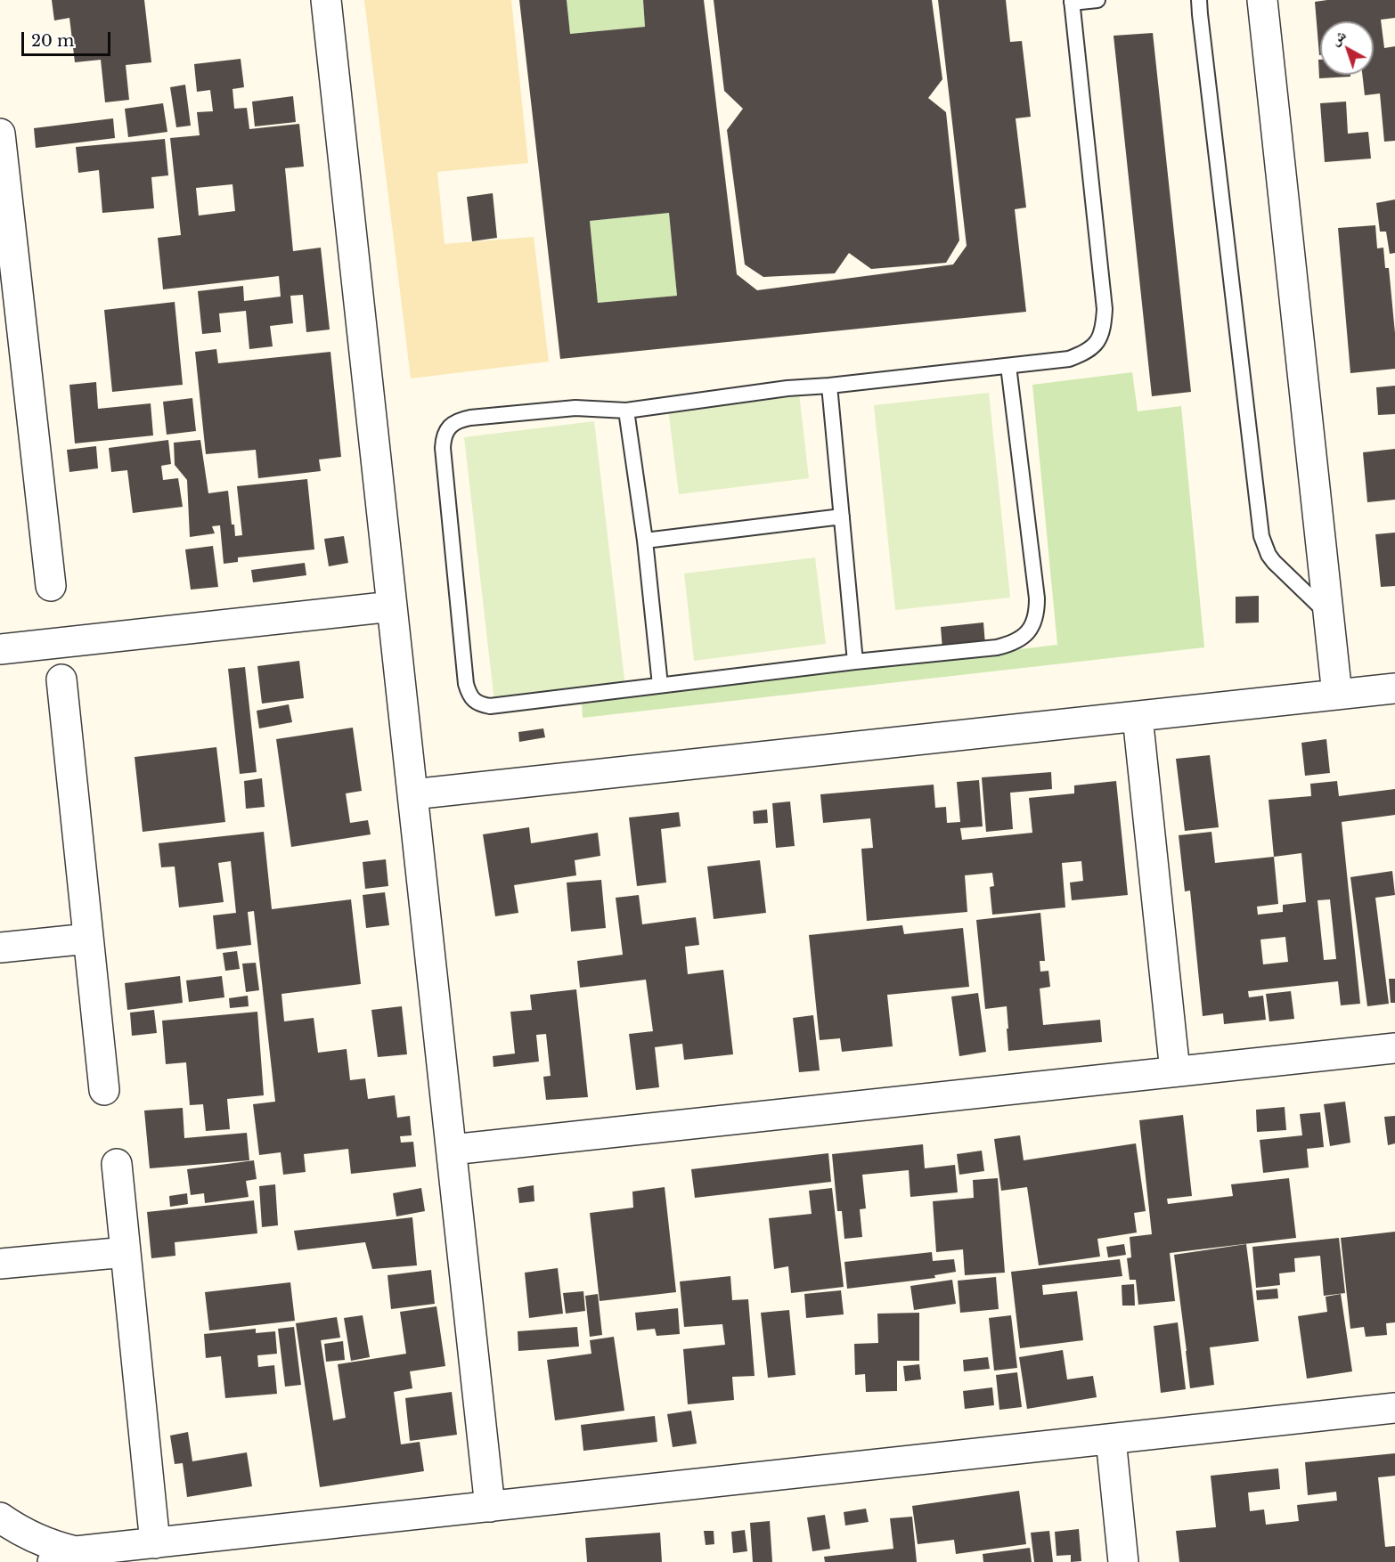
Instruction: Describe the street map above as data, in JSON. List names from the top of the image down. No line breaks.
{"scale_bar":"20 m","north":"top left"}
